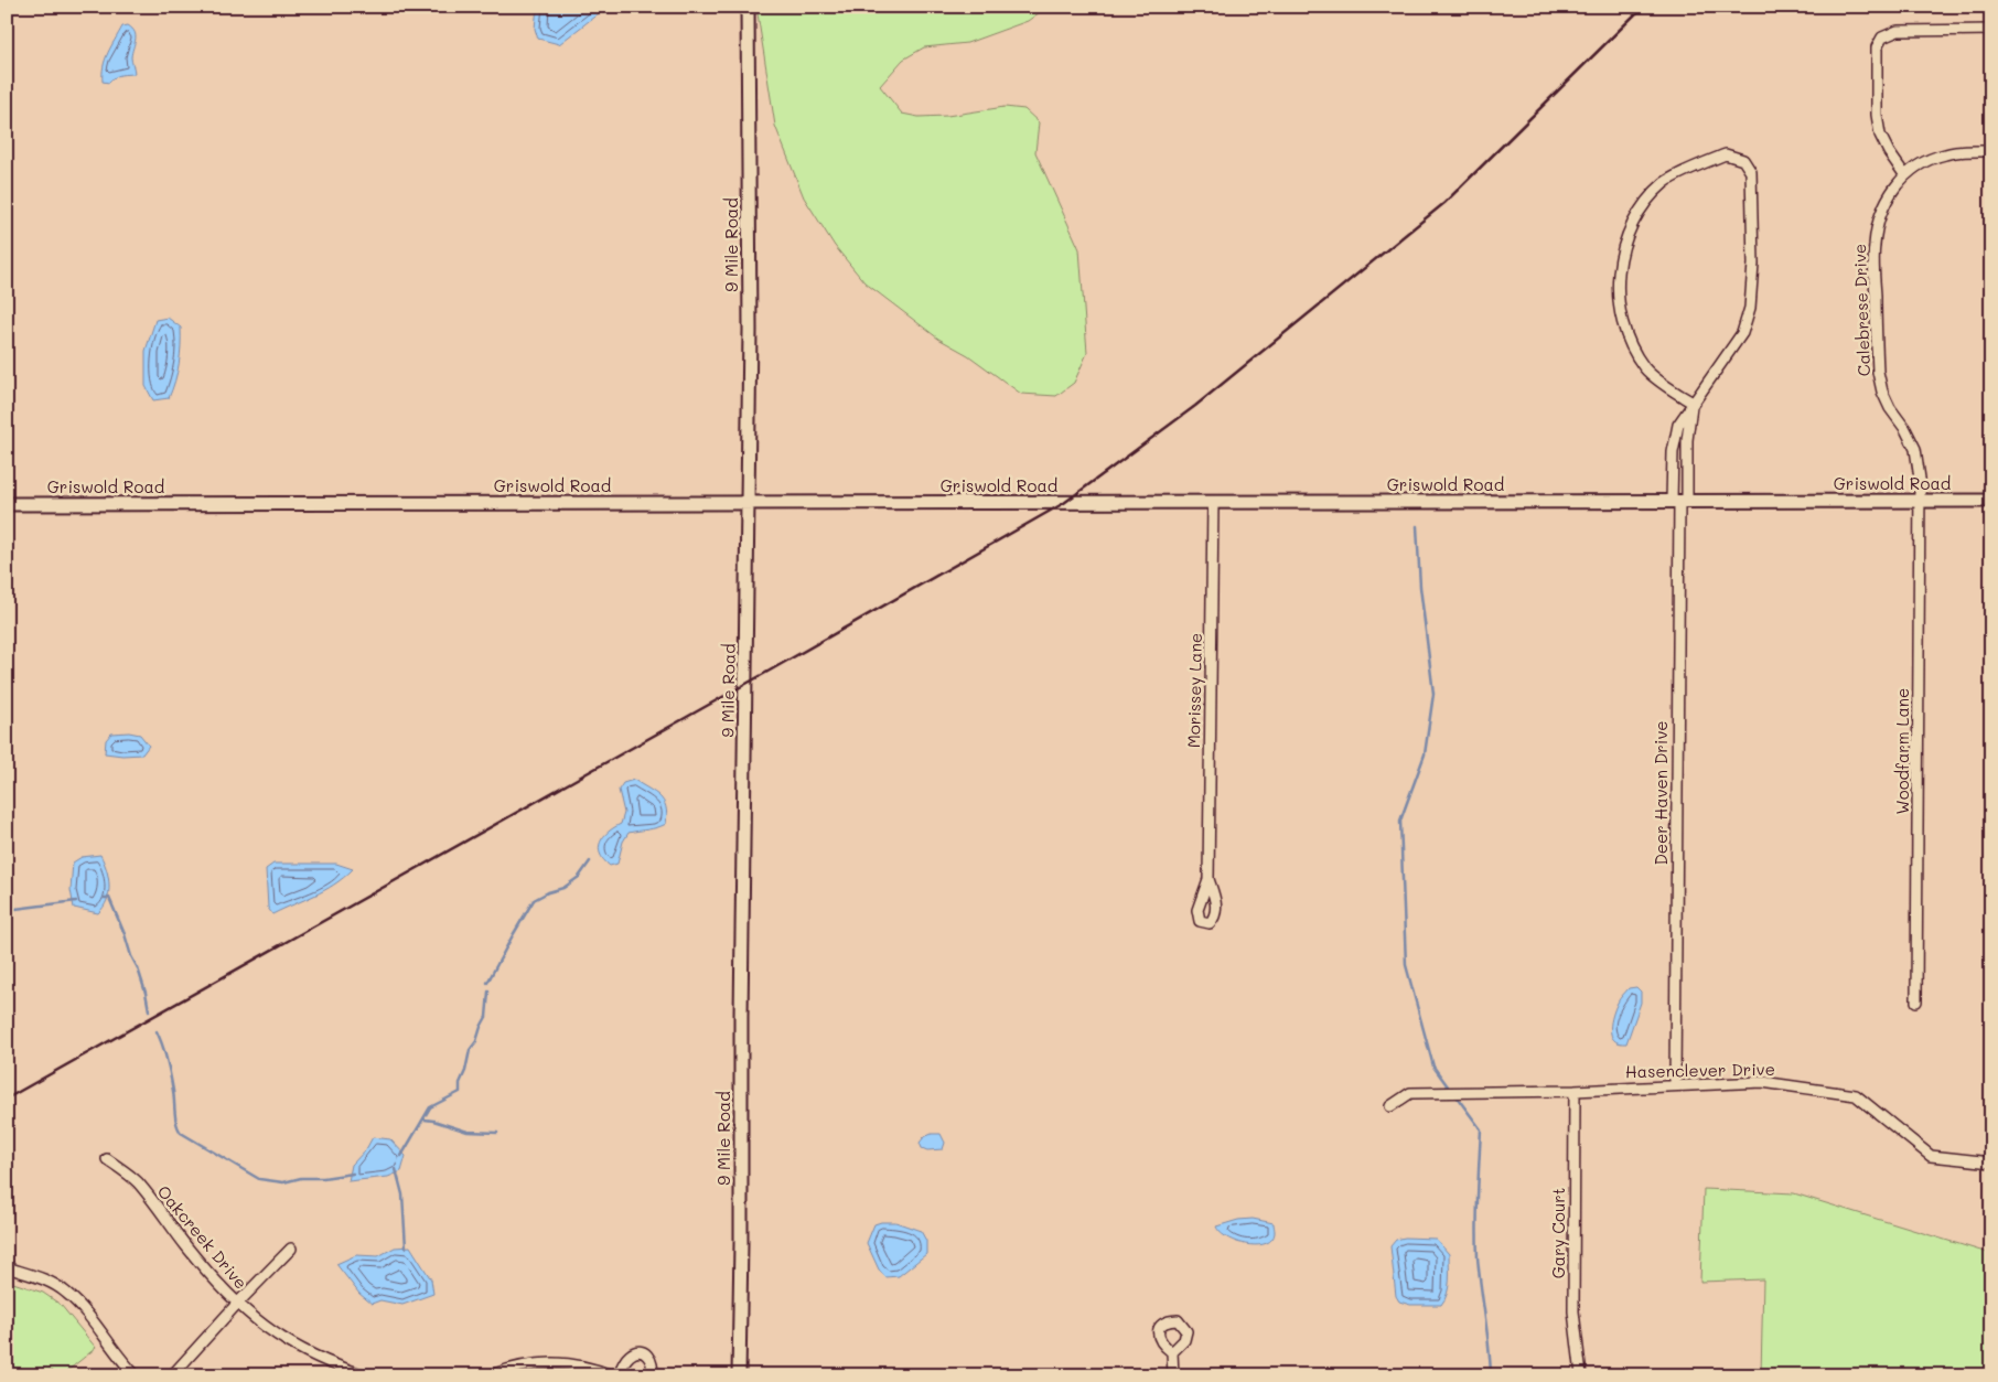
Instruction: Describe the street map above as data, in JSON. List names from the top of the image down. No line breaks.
{"streets":{"street":["9 Mile Road","Calebrese Drive","Griswold Road","Morissey Lane","Woodfarm Lane","Deer Haven Drive","Hasenclever Drive","Gary Court","Oakcreek Drive"]},"crossings":[["9 Mile Road","Griswold Road"],["Calebrese Drive","Griswold Road"],["Calebrese Drive","Woodfarm Lane"],["Griswold Road","Morissey Lane"],["Griswold Road","Woodfarm Lane"],["Griswold Road","Deer Haven Drive"],["Deer Haven Drive","Hasenclever Drive"],["Hasenclever Drive","Gary Court"]]}
